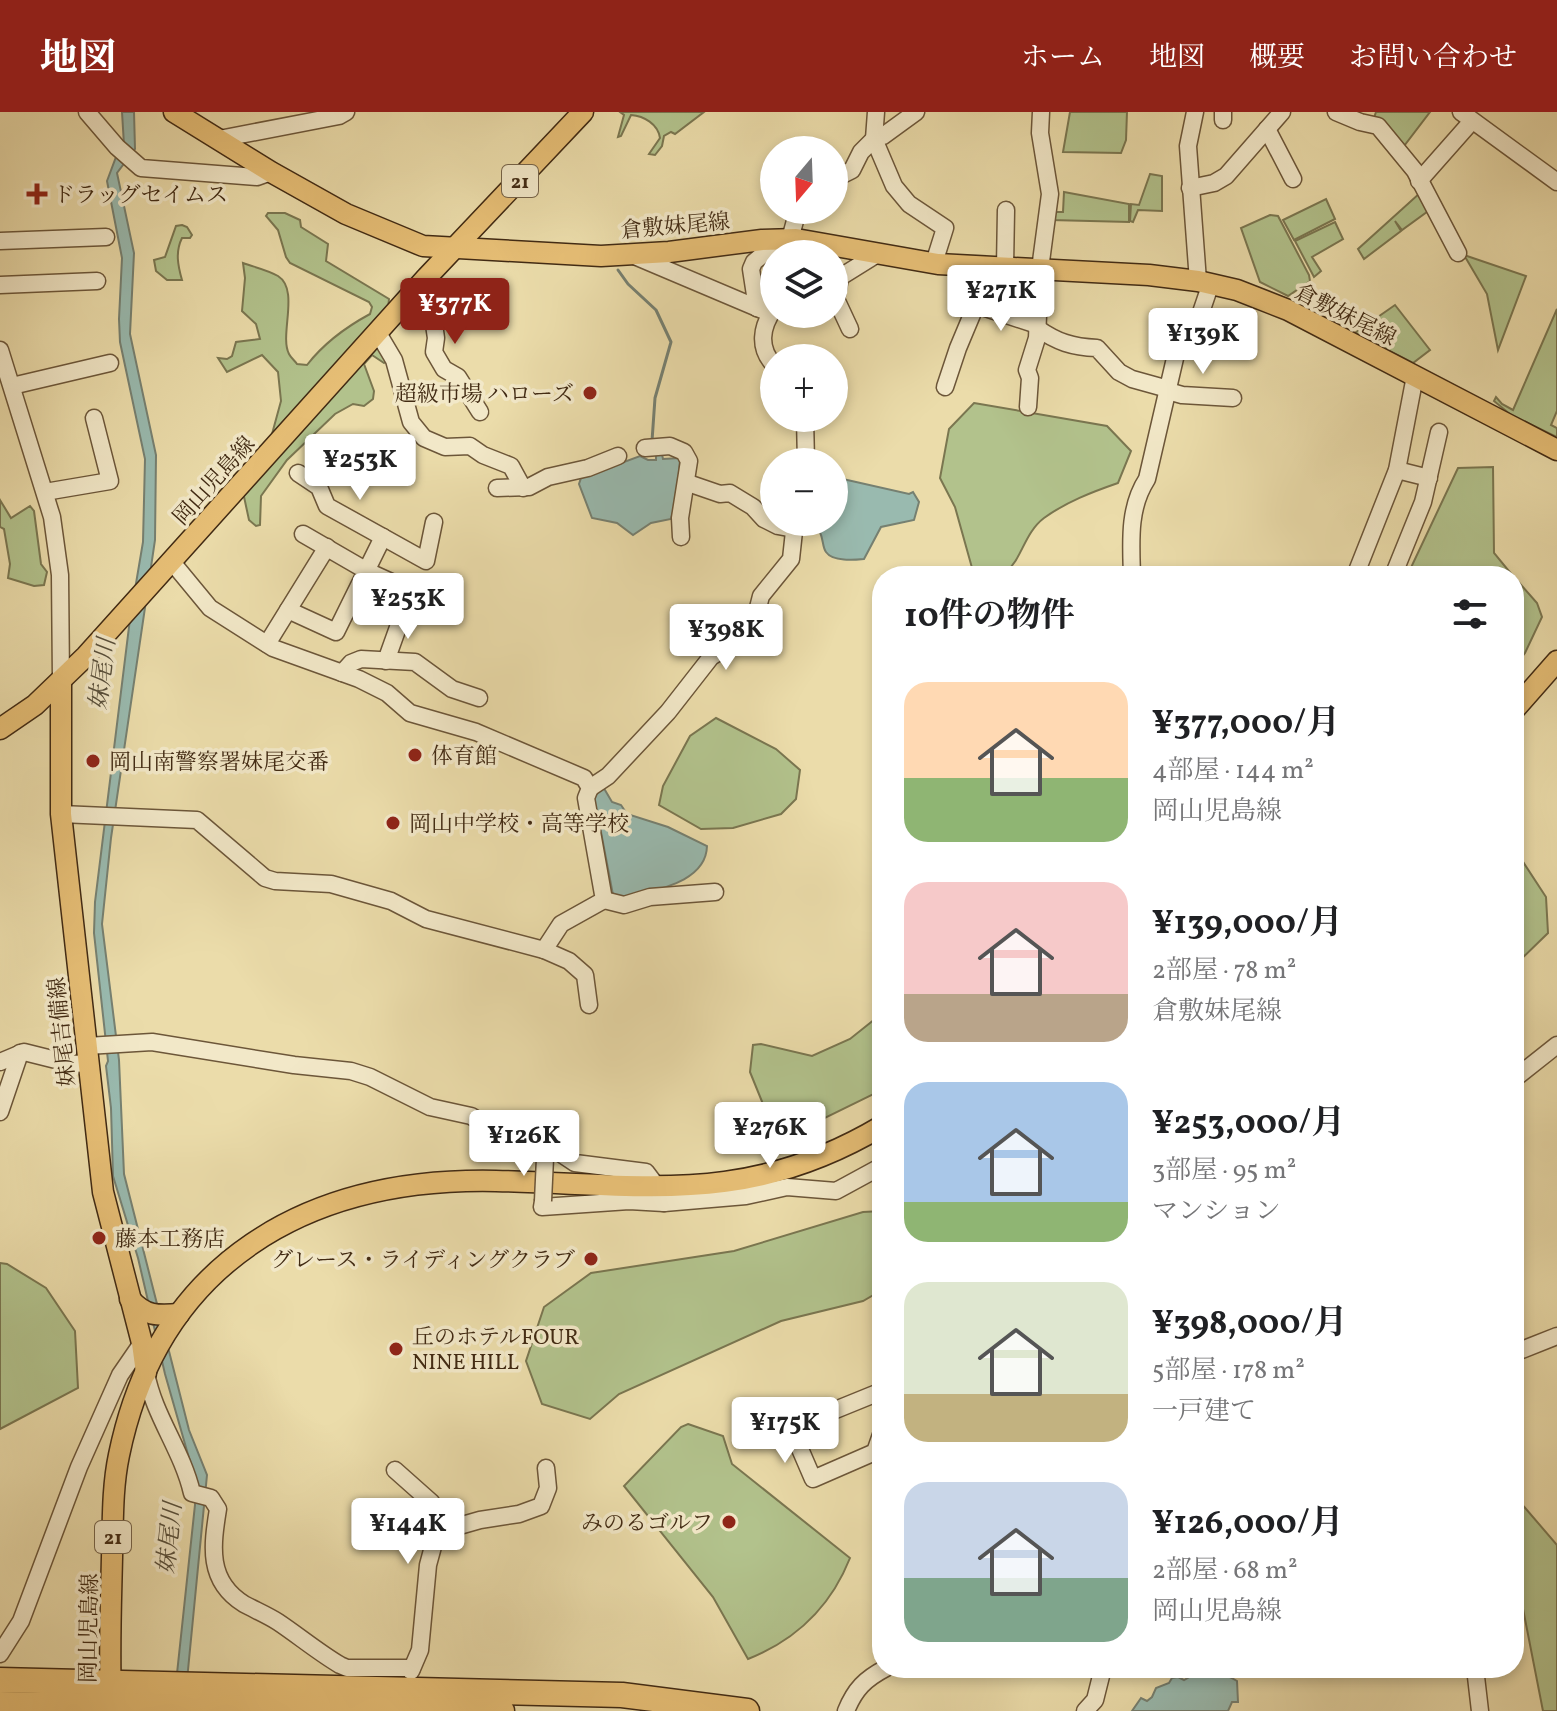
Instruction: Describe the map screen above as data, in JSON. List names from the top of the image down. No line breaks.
{"streets":{"main road":["21","倉敷妹尾線","岡山児島線","妹尾吉備線"]},"crossings":[["倉敷妹尾線","岡山児島線"],["岡山児島線","妹尾吉備線"]],"water":["妹尾川"],"places":{"health":["ドラッグセイムス"],"other":["超級市場 ハローズ","体育館","岡山南警察署妹尾交番","岡山中学校・高等学校","藤本工務店","グレース・ライディングクラブ","丘のホテルFOUR NINE HILL","みのるゴルフ"]},"north":"bottom","page":{"header":"地図","nav":["ホーム","地図","概要","お問い合わせ"],"map_buttons":["+","−"],"price":["¥271K","¥377K","¥139K","¥253K","¥253K","¥398K","¥276K","¥126K","¥175K","¥144K"],"heading":"10件の物件","list":[{"name":"¥377,000/月","note":"4部屋 · 144 m² · 岡山児島線"},{"name":"¥139,000/月","note":"2部屋 · 78 m² · 倉敷妹尾線"},{"name":"¥253,000/月","note":"3部屋 · 95 m² · マンション"},{"name":"¥398,000/月","note":"5部屋 · 178 m² · 一戸建て"},{"name":"¥126,000/月","note":"2部屋 · 68 m² · 岡山児島線"}]}}
